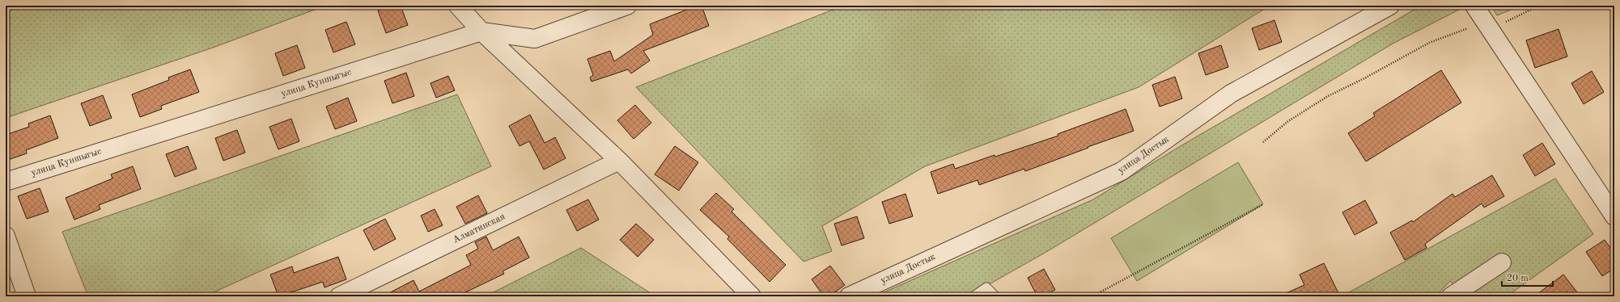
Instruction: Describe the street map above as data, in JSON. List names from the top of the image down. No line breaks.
{"streets":{"street":["улица Куншыгыс","улица Достык","Алматинская"]},"scale_bar":"20 m"}
